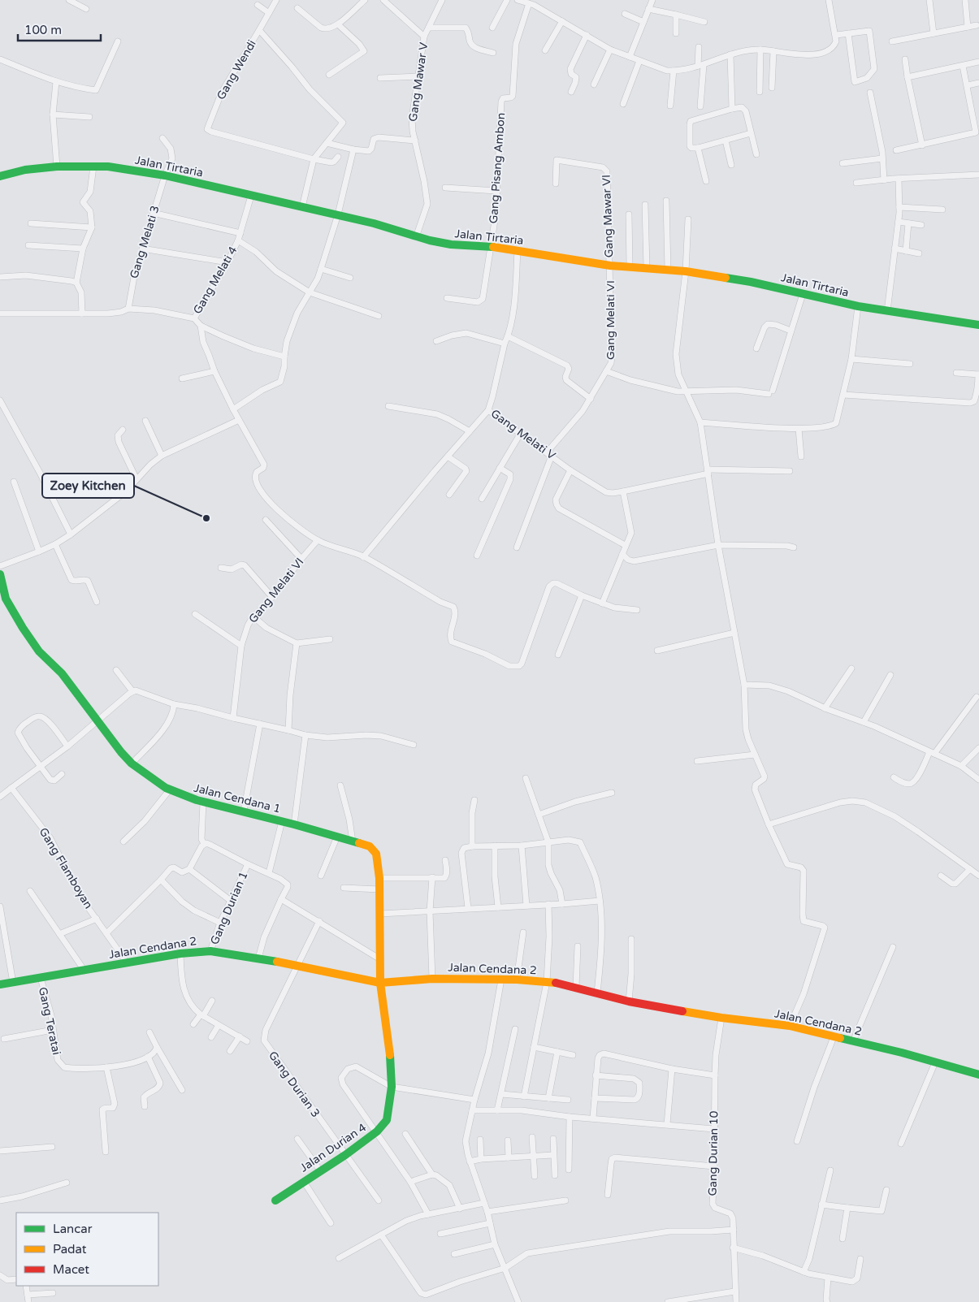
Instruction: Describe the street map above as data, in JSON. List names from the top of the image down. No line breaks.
{"streets":{"street":["Gang Wendi","Gang Mawar V","Jalan Tirtaria","Gang Pisang Ambon","Gang Mawar VI","Gang Melati 3","Gang Melati 4","Gang Melati VI","Gang Melati V","Jalan Cendana 1","Gang Flamboyan","Gang Durian 1","Jalan Cendana 2","Gang Teratai","Gang Durian 3","Jalan Durian 4","Gang Durian 10"]},"crossings":[["Gang Mawar V","Jalan Tirtaria"],["Jalan Tirtaria","Gang Pisang Ambon"],["Jalan Tirtaria","Gang Mawar VI"],["Jalan Tirtaria","Gang Melati 3"],["Jalan Tirtaria","Gang Melati 4"],["Jalan Tirtaria","Gang Melati VI"],["Jalan Tirtaria","Gang Melati V"],["Gang Mawar VI","Gang Melati VI"],["Gang Melati VI","Gang Melati V"],["Jalan Cendana 1","Jalan Cendana 2"],["Jalan Cendana 1","Jalan Durian 4"],["Gang Flamboyan","Jalan Cendana 2"],["Gang Durian 1","Jalan Cendana 2"],["Jalan Cendana 2","Gang Teratai"],["Jalan Cendana 2","Gang Durian 3"],["Jalan Cendana 2","Jalan Durian 4"],["Jalan Cendana 2","Gang Durian 10"],["Gang Durian 3","Jalan Durian 4"]],"places":["Zoey Kitchen"],"legend":["Lancar","Padat","Macet"],"scale_bar":"100 m"}
